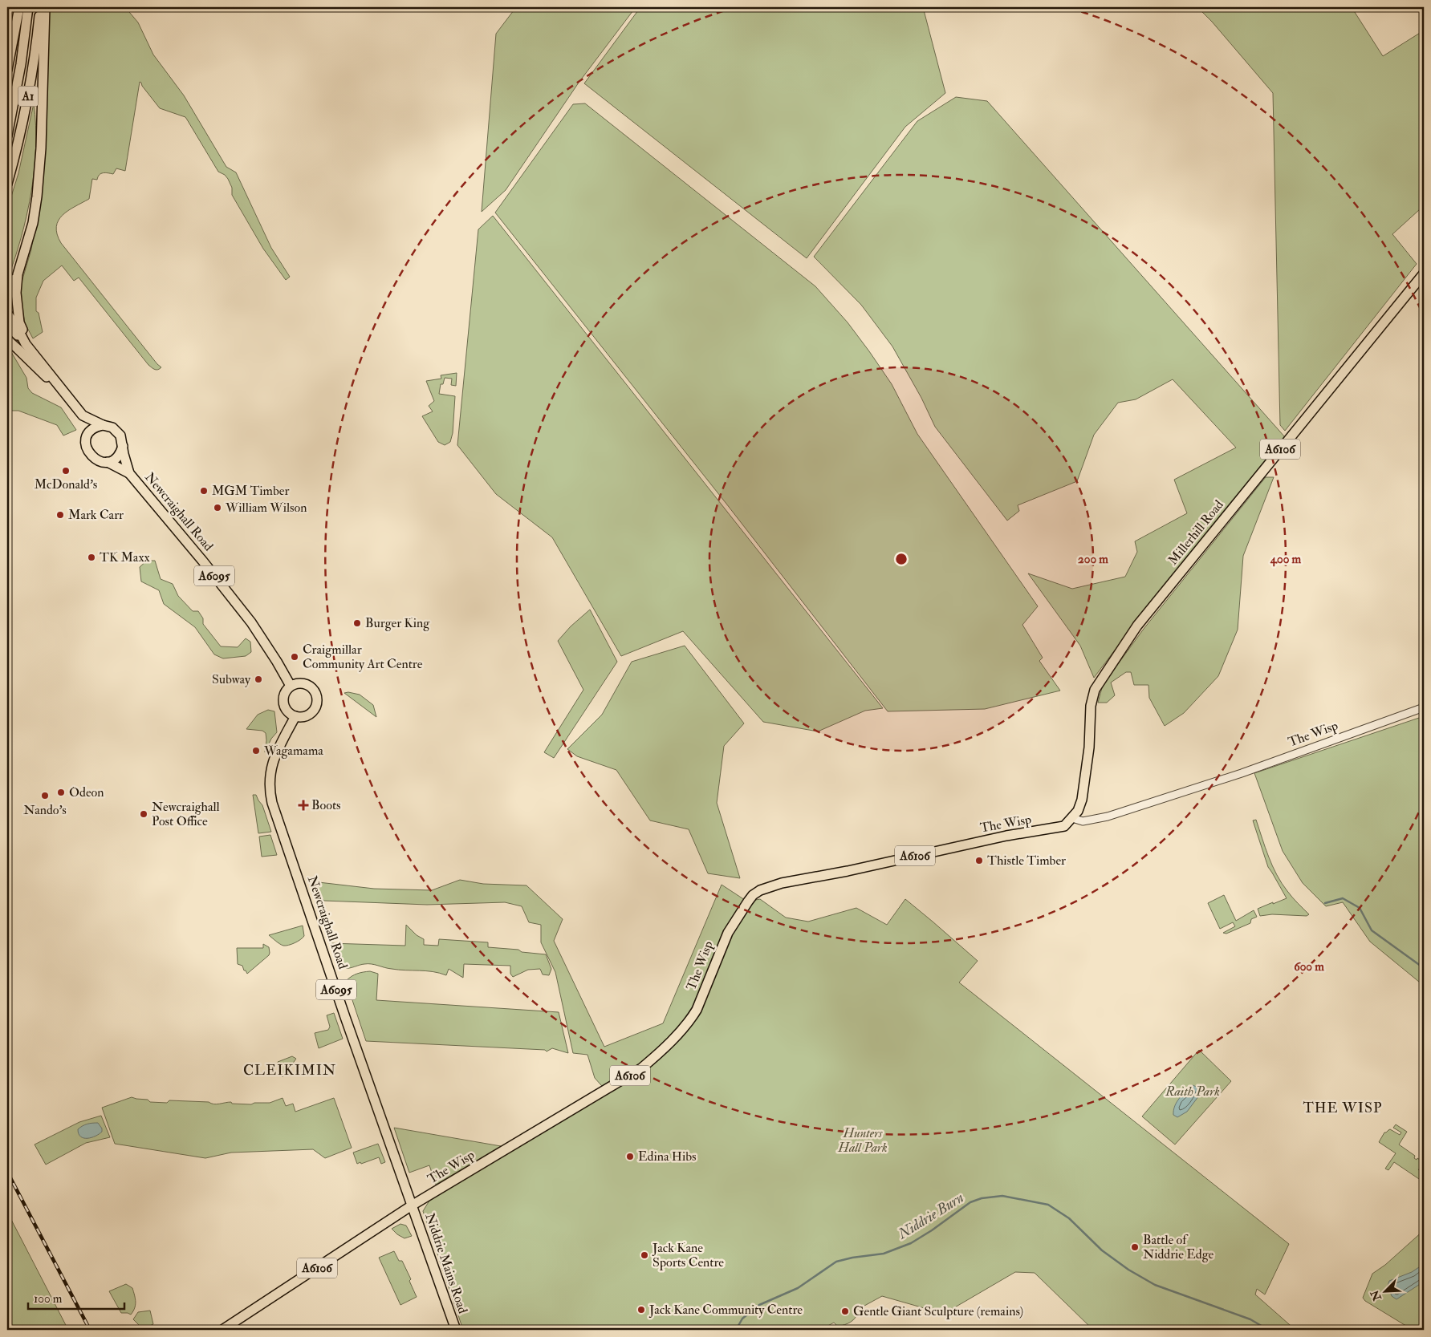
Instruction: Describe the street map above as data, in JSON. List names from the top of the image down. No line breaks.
{"streets":{"main road":["A1","A6106","Newcraighall Road","Millerhill Road","A6095","The Wisp","Niddrie Mains Road"]},"crossings":[["A6106","Newcraighall Road"],["A6106","The Wisp"],["A6106","Niddrie Mains Road"],["Newcraighall Road","The Wisp"],["Newcraighall Road","Niddrie Mains Road"],["Millerhill Road","The Wisp"],["The Wisp","Niddrie Mains Road"]],"districts":["CLEIKIMIN","THE WISP"],"water":["Niddrie Burn"],"parks":["Raith Park","Hunters Hall Park"],"places":{"other":["McDonald's","MGM Timber","William Wilson","Mark Carr","TK Maxx","Burger King","Craigmillar Community Art Centre","Subway","Wagamama","Odeon","Nando's","Newcraighall Post Office","Thistle Timber","Edina Hibs","Battle of Niddrie Edge","Jack Kane Sports Centre","Jack Kane Community Centre","Gentle Giant Sculpture (remains)"],"health":["Boots"]},"scale_bar":"100 m","north":"bottom left","rings":["200 m","400 m","600 m"]}
